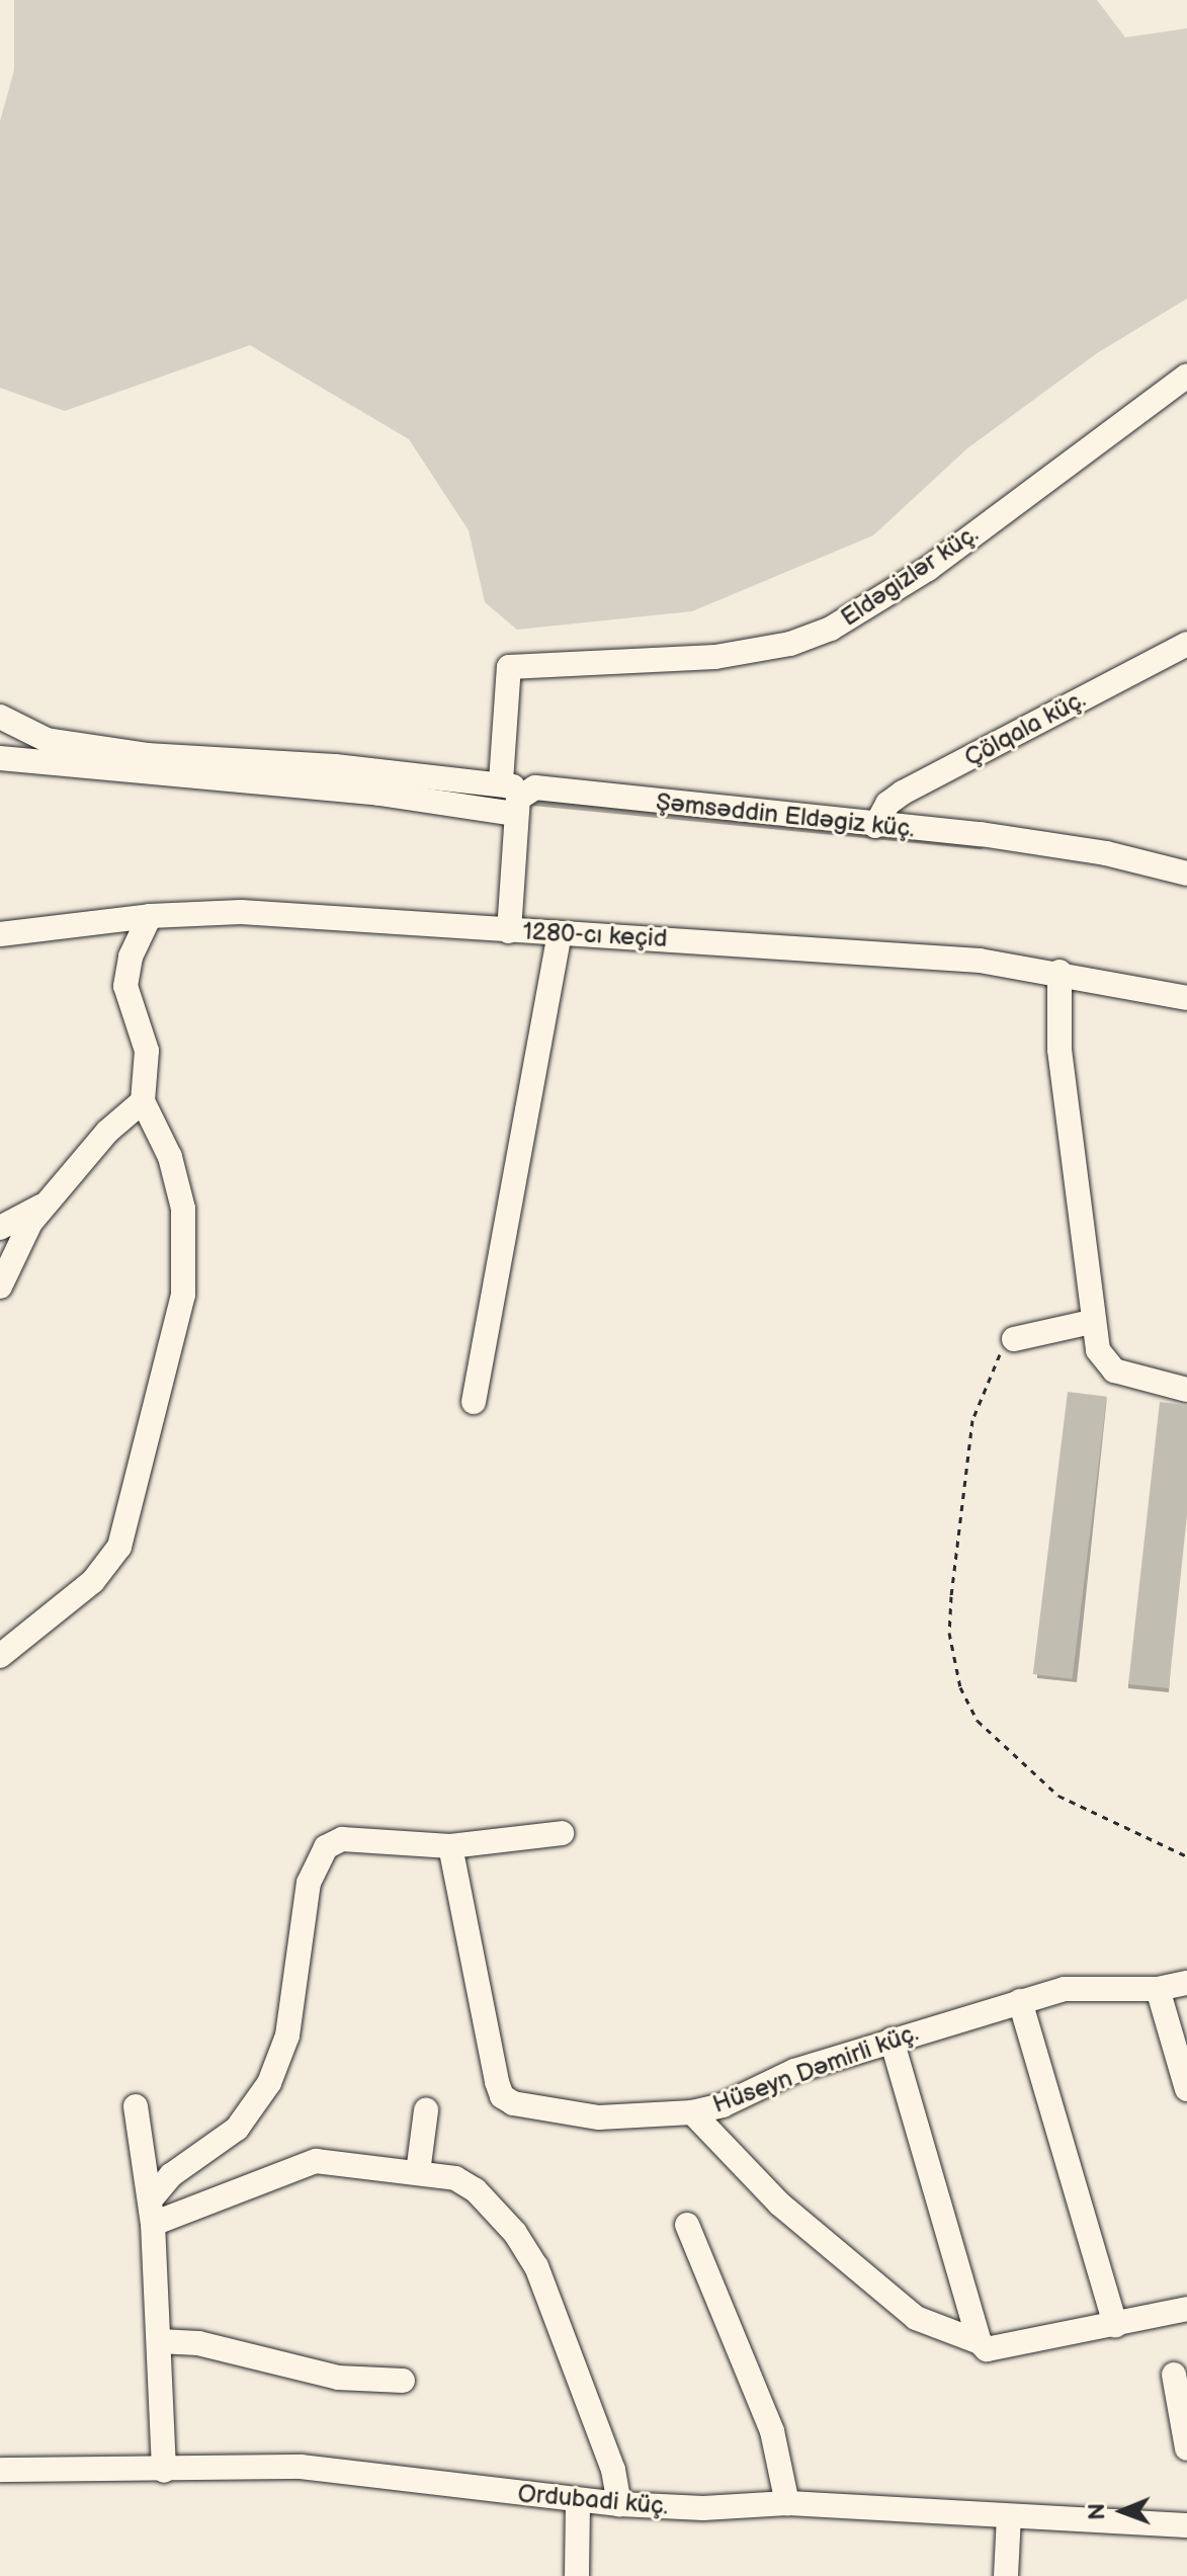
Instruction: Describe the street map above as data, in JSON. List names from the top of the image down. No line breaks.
{"streets":{"street":["Eldəgizlər küç.","Çölqala küç.","Şəmsəddin Eldəgiz küç.","1280-cı keçid","Hüseyn Dəmirli küç.","Ordubadi küç."]},"crossings":[["Eldəgizlər küç.","Şəmsəddin Eldəgiz küç."],["Çölqala küç.","Şəmsəddin Eldəgiz küç."]],"north":"left"}
